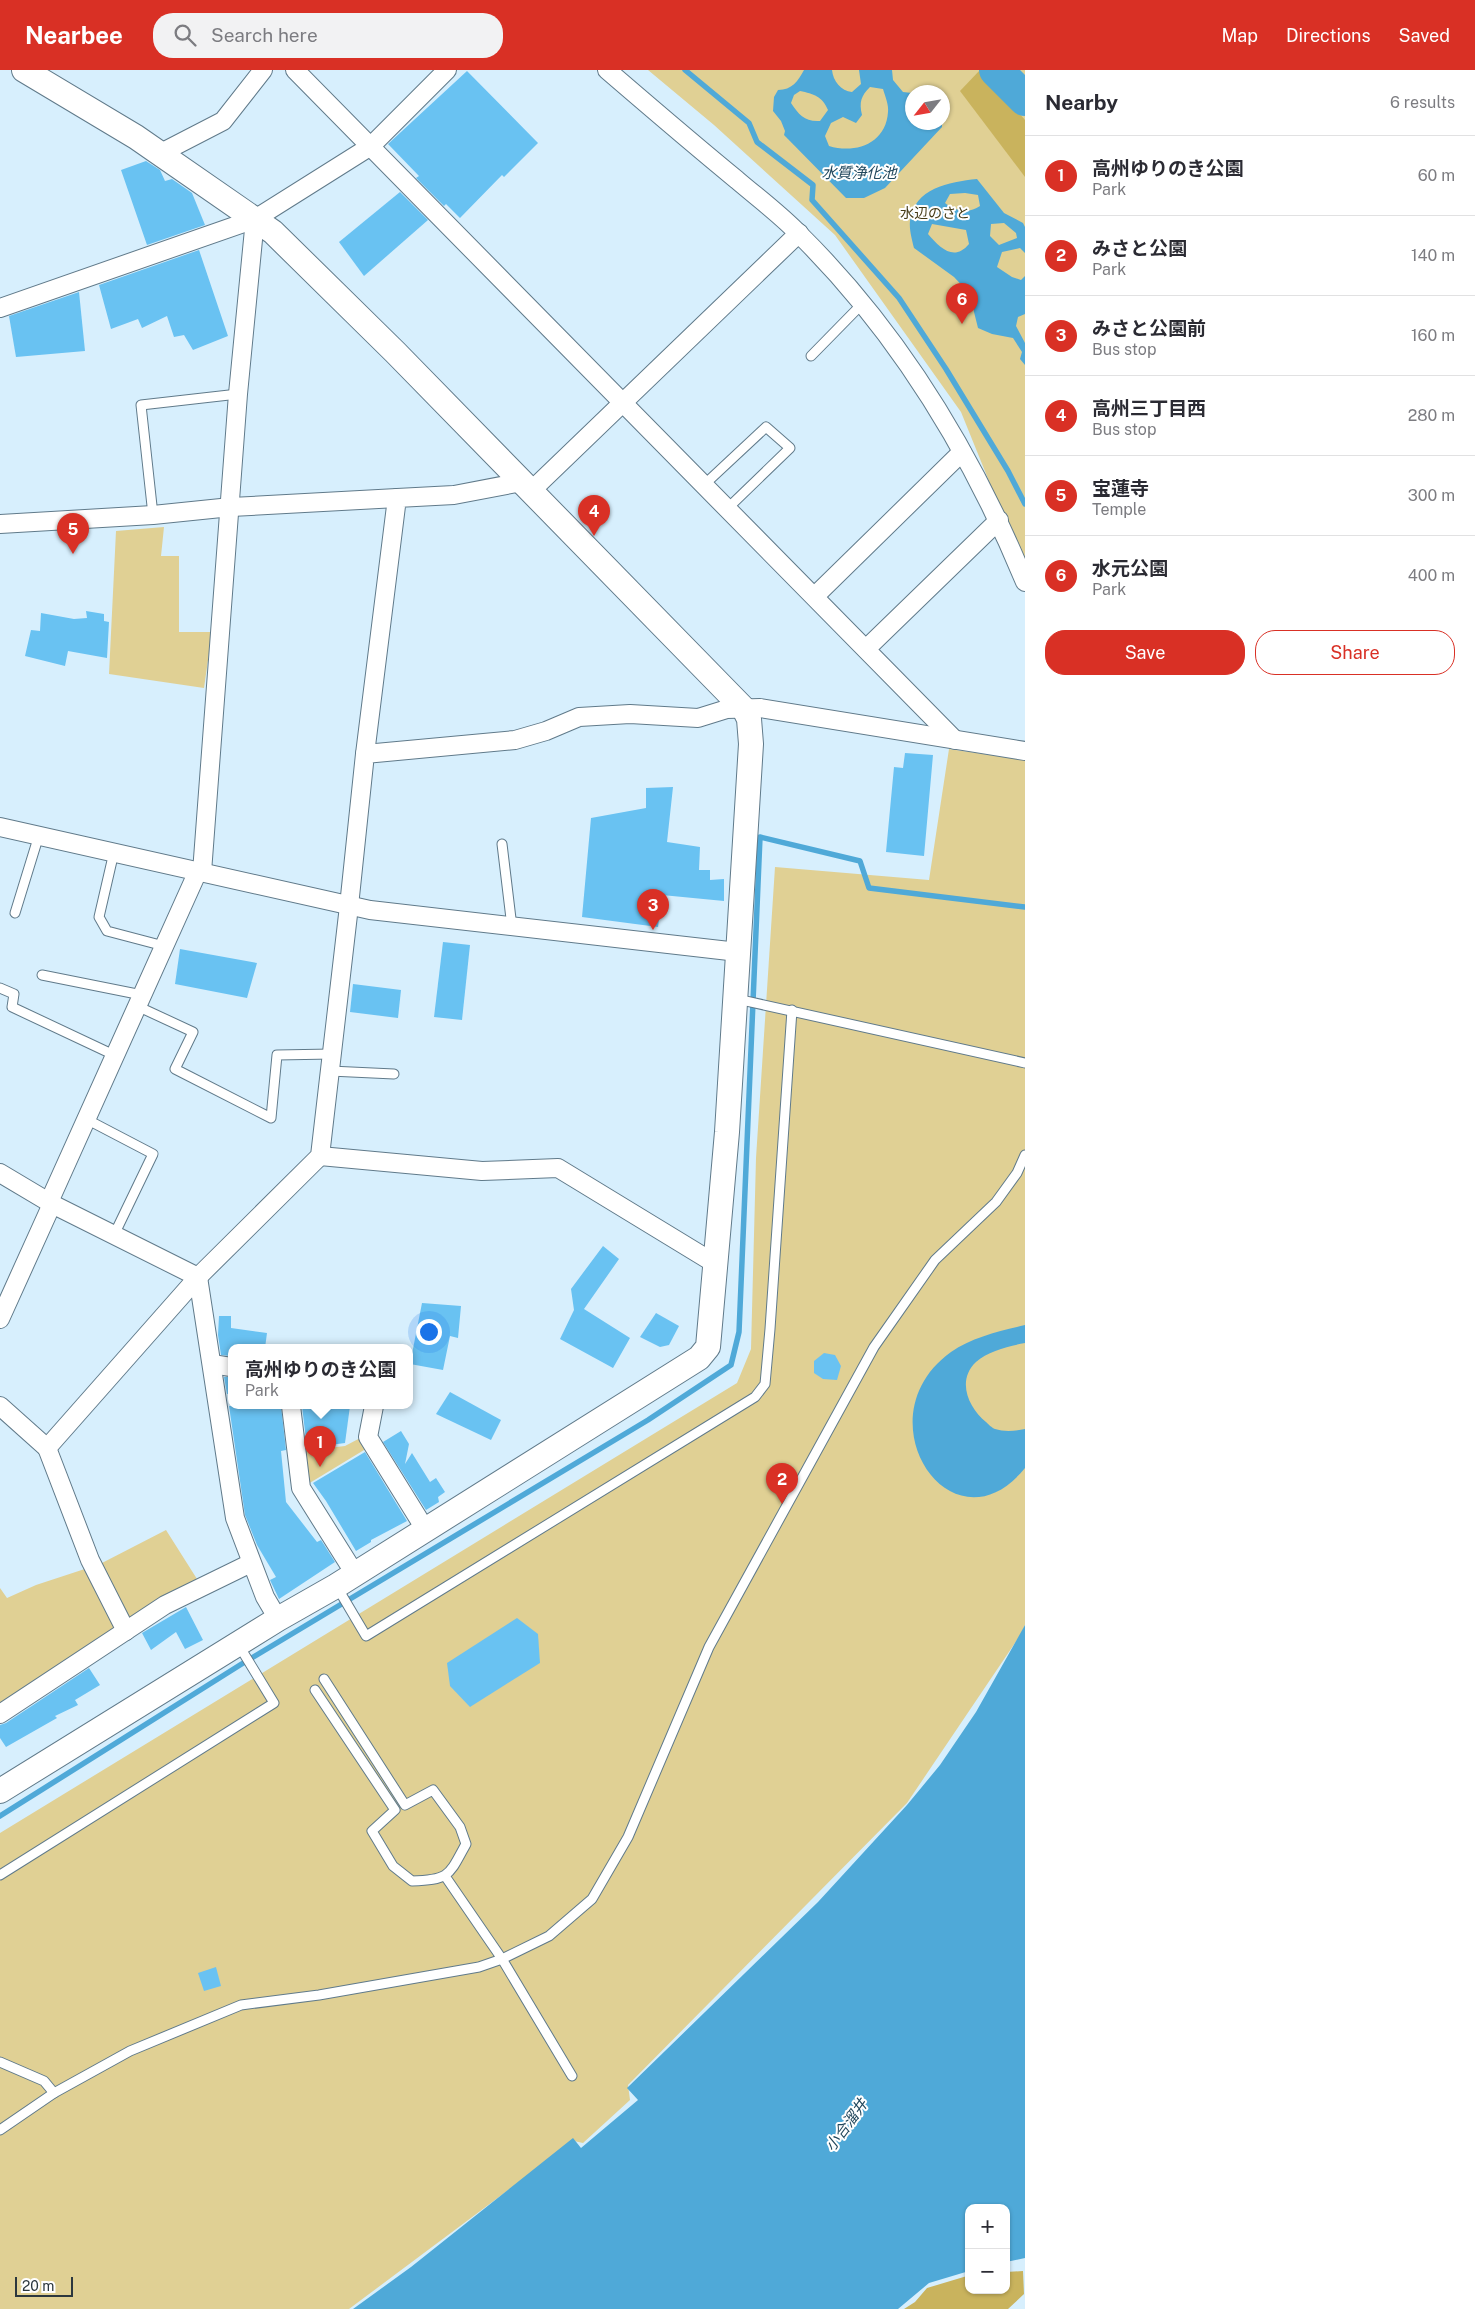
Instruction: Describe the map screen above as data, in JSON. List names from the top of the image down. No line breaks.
{"water":["水質浄化池","小合溜井"],"parks":["水辺のさと"],"scale_bar":"20 m","north":"bottom left","page":{"header":"Nearbee","search":"Search here","nav":["Map","Directions","Saved"],"heading":["Nearby","6 results"],"list":[{"mark":"1","name":"高州ゆりのき公園","note":"Park","value":"60 m"},{"mark":"2","name":"みさと公園","note":"Park","value":"140 m"},{"mark":"3","name":"みさと公園前","note":"Bus stop","value":"160 m"},{"mark":"4","name":"高州三丁目西","note":"Bus stop","value":"280 m"},{"mark":"5","name":"宝蓮寺","note":"Temple","value":"300 m"},{"mark":"6","name":"水元公園","note":"Park","value":"400 m"}],"pins":["6","4","5","3","1","2"],"buttons":["Save","Share"],"popup":["高州ゆりのき公園","Park"],"map_buttons":["+","−"],"scale":"20 m"}}
